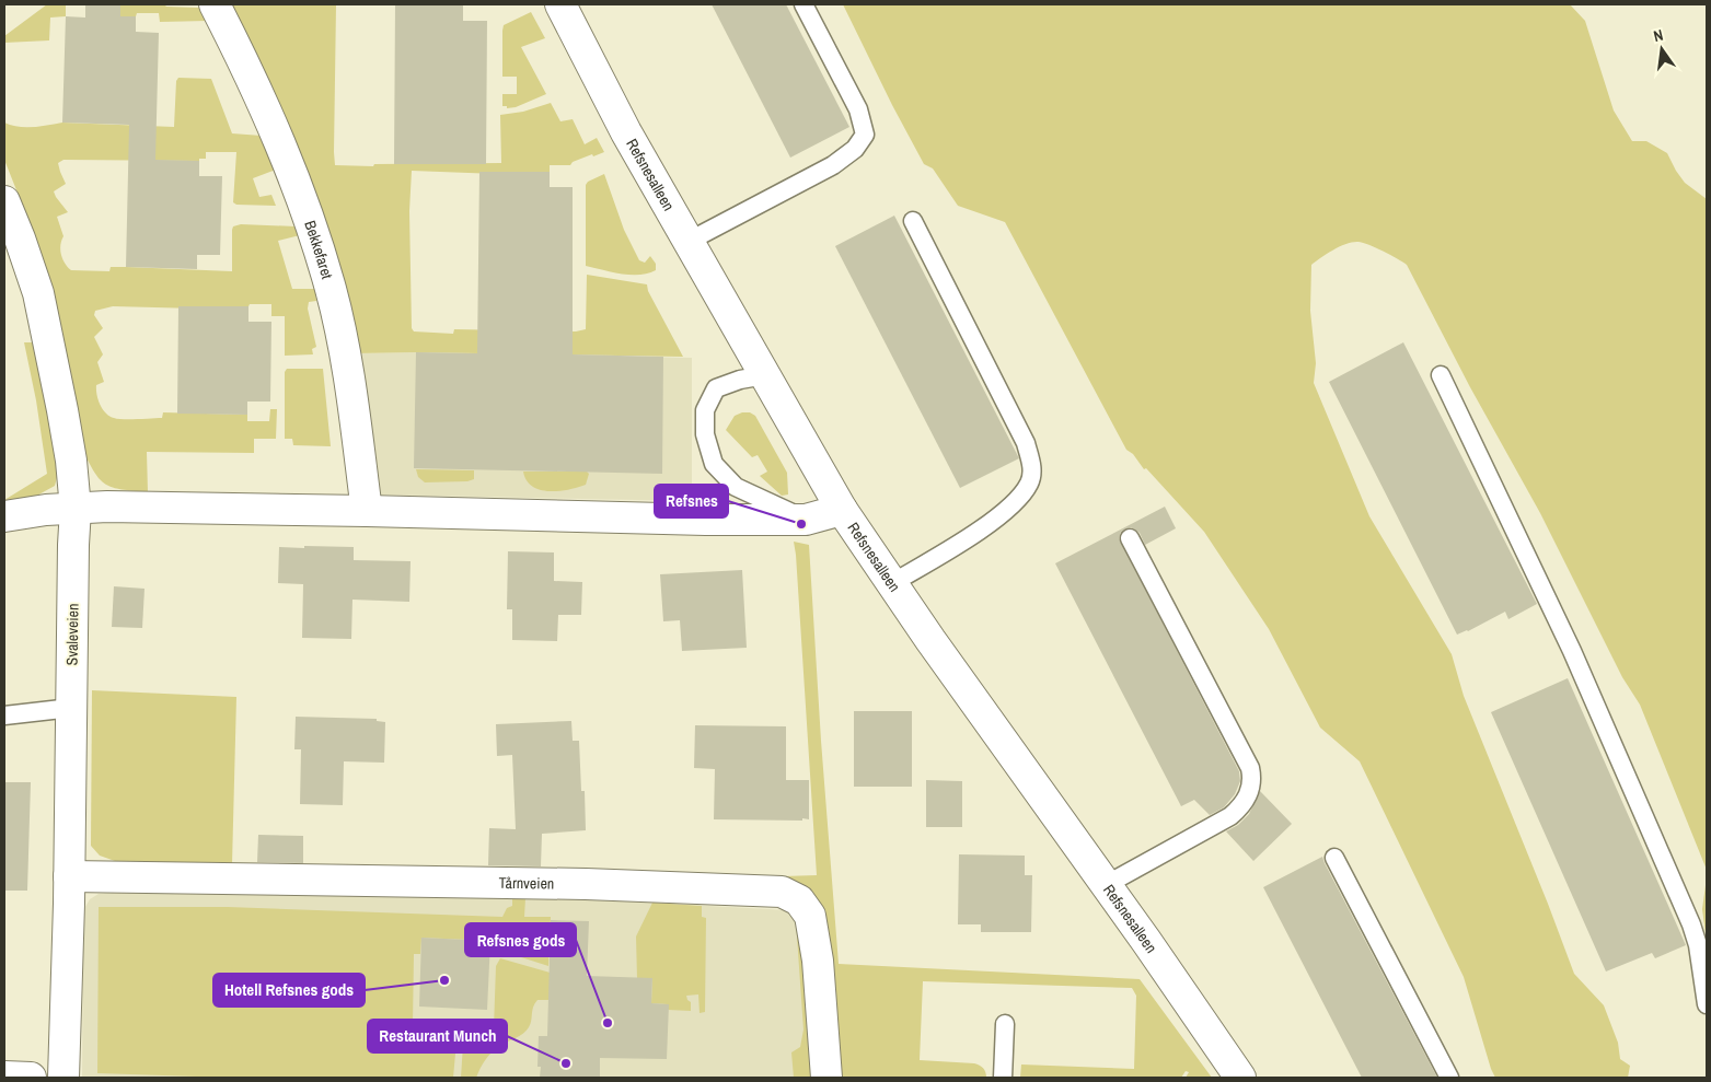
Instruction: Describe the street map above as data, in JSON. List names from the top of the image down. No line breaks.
{"streets":{"street":["Refsnesalleen","Bekkefaret","Svaleveien","Tårnveien"]},"crossings":[["Svaleveien","Tårnveien"]],"places":["Refsnes","Hotell Refsnes gods","Refsnes gods","Restaurant Munch"],"north":"top"}
